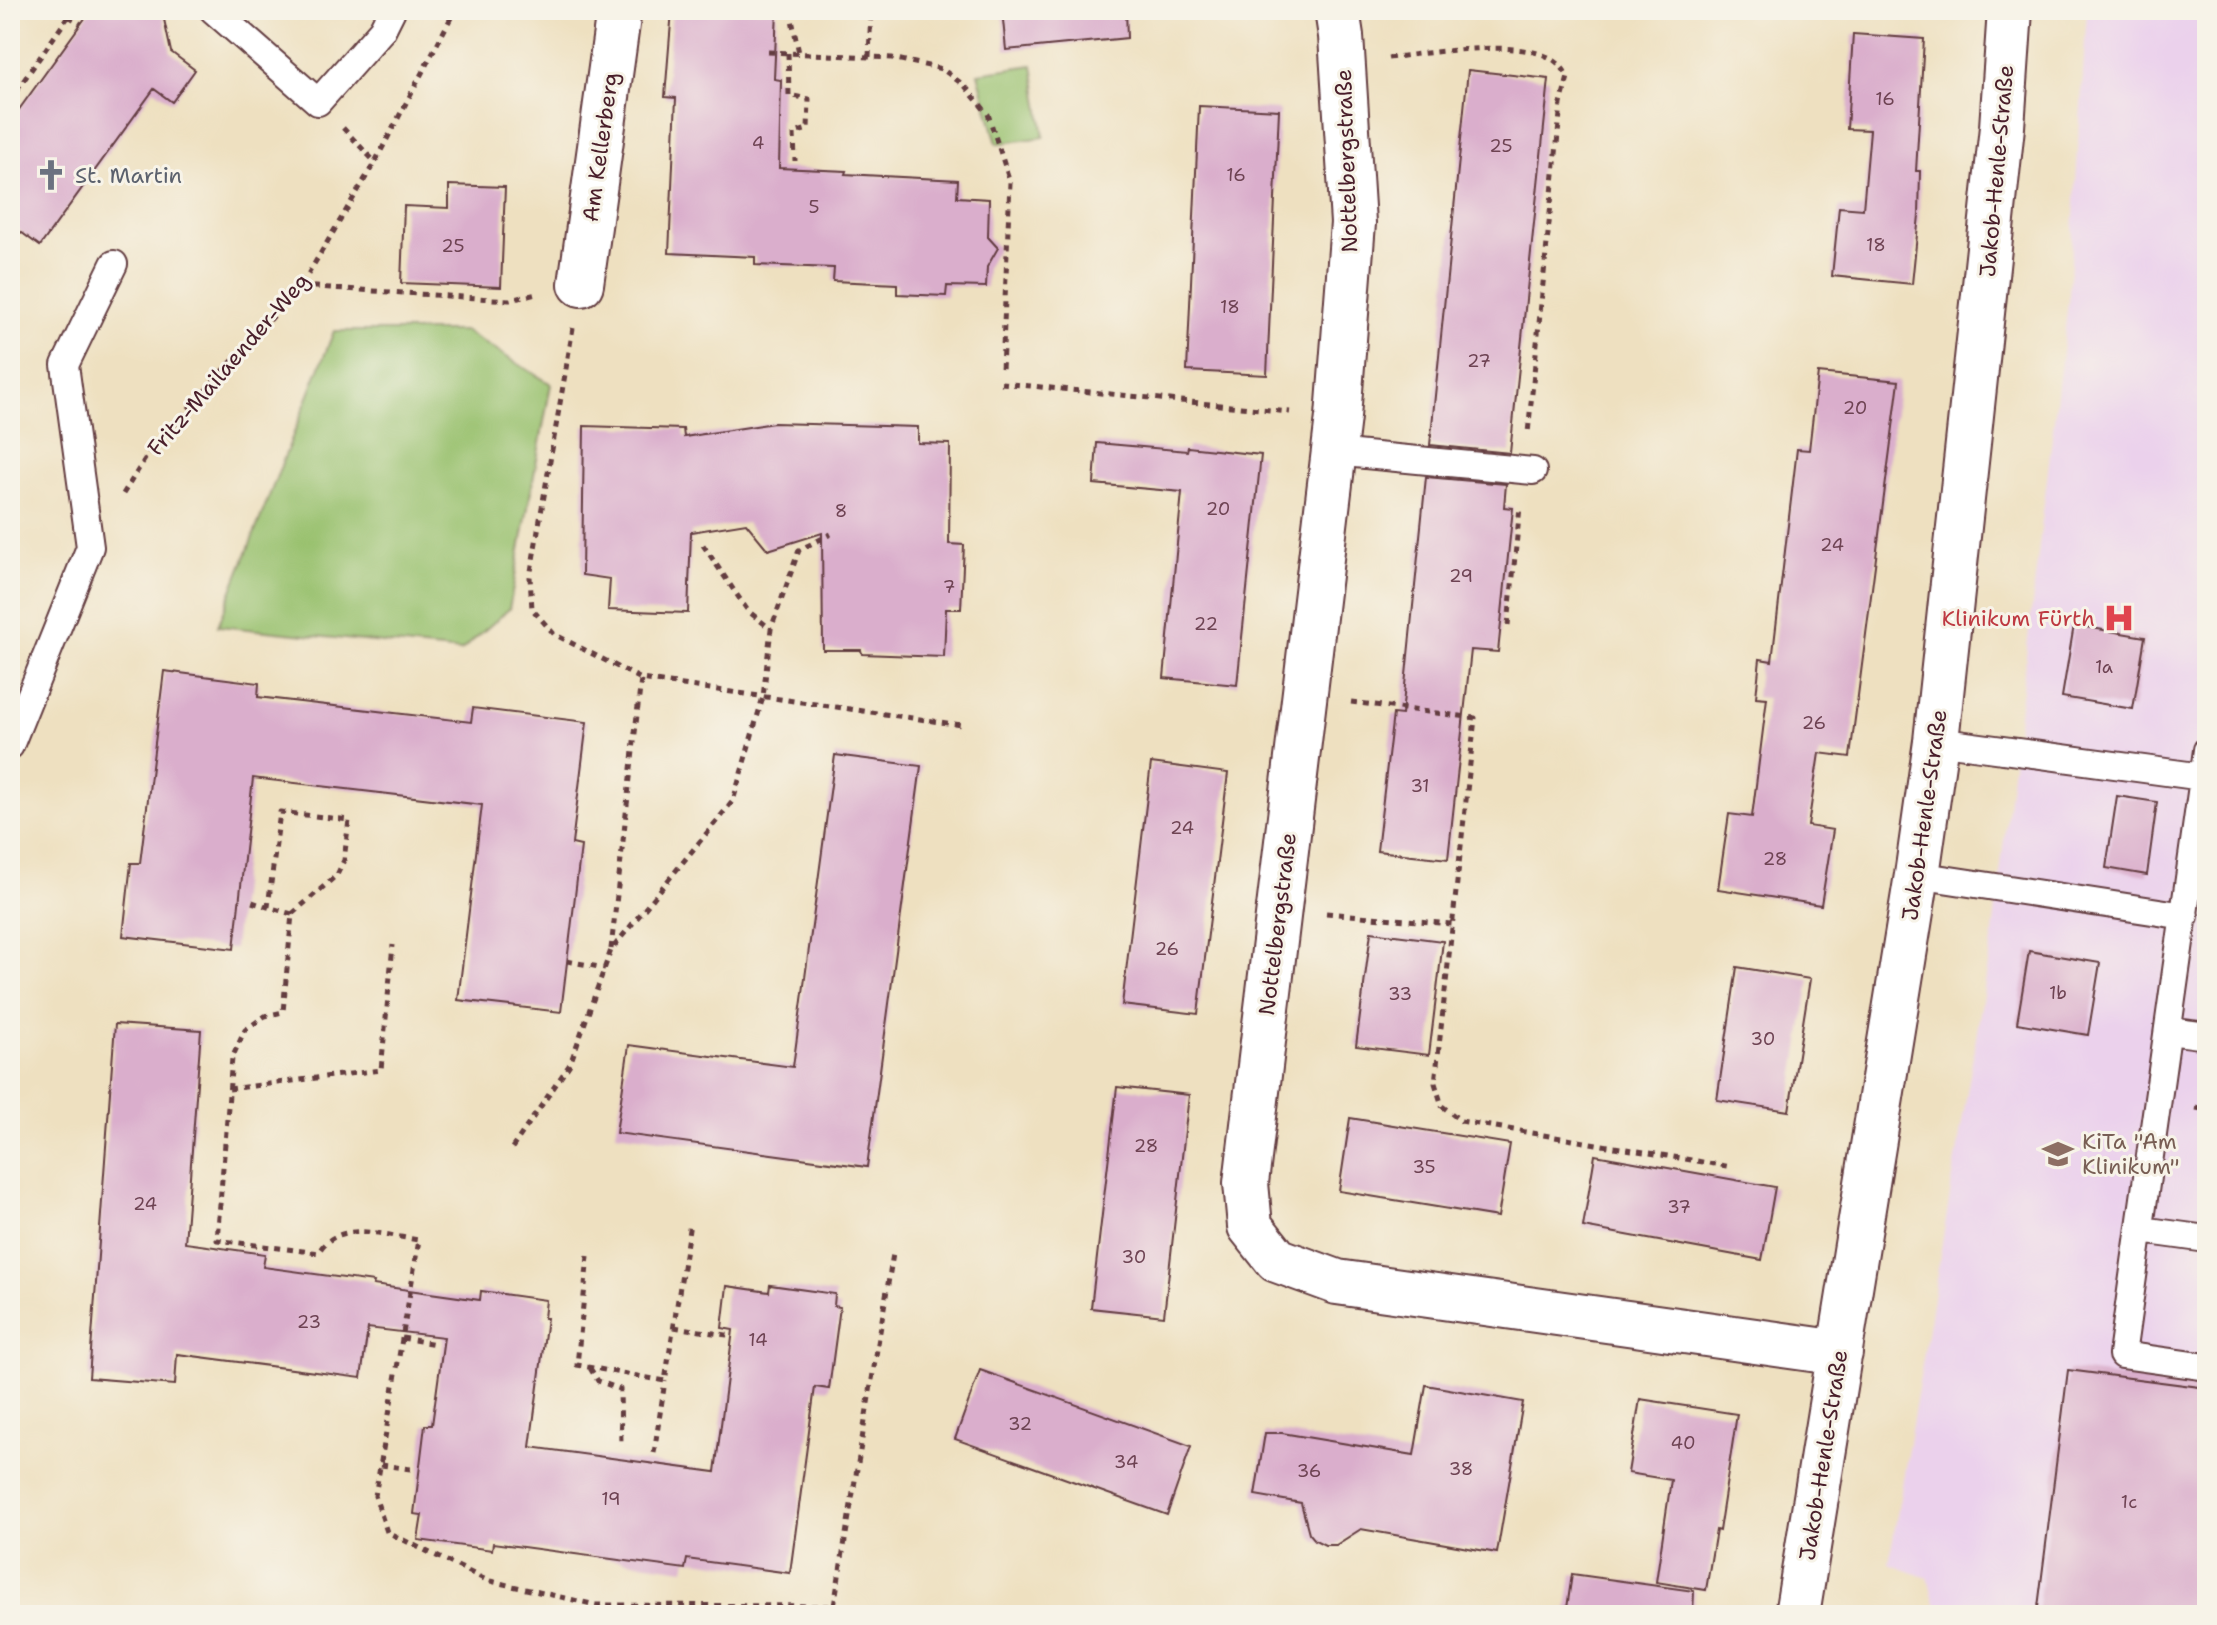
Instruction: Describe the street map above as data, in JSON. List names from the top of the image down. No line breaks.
{"streets":{"street":["Am Kellerberg","Nottelbergstraße","Jakob-Henle-Straße"],"path":["Fritz-Mailaender-Weg"]},"crossings":[["Nottelbergstraße","Jakob-Henle-Straße"]],"places":{"church":["St. Martin"],"hospital":["Klinikum Fürth"],"school or university":["KiTa \"Am Klinikum\""]},"house_numbers":["16","4","25","16","5","18","25","18","27","20","20","8","24","29","7","22","1a","26","31","24","28","26","1b","33","30","28","35","24","37","30","23","14","32","40","34","38","36","19","1c"]}
